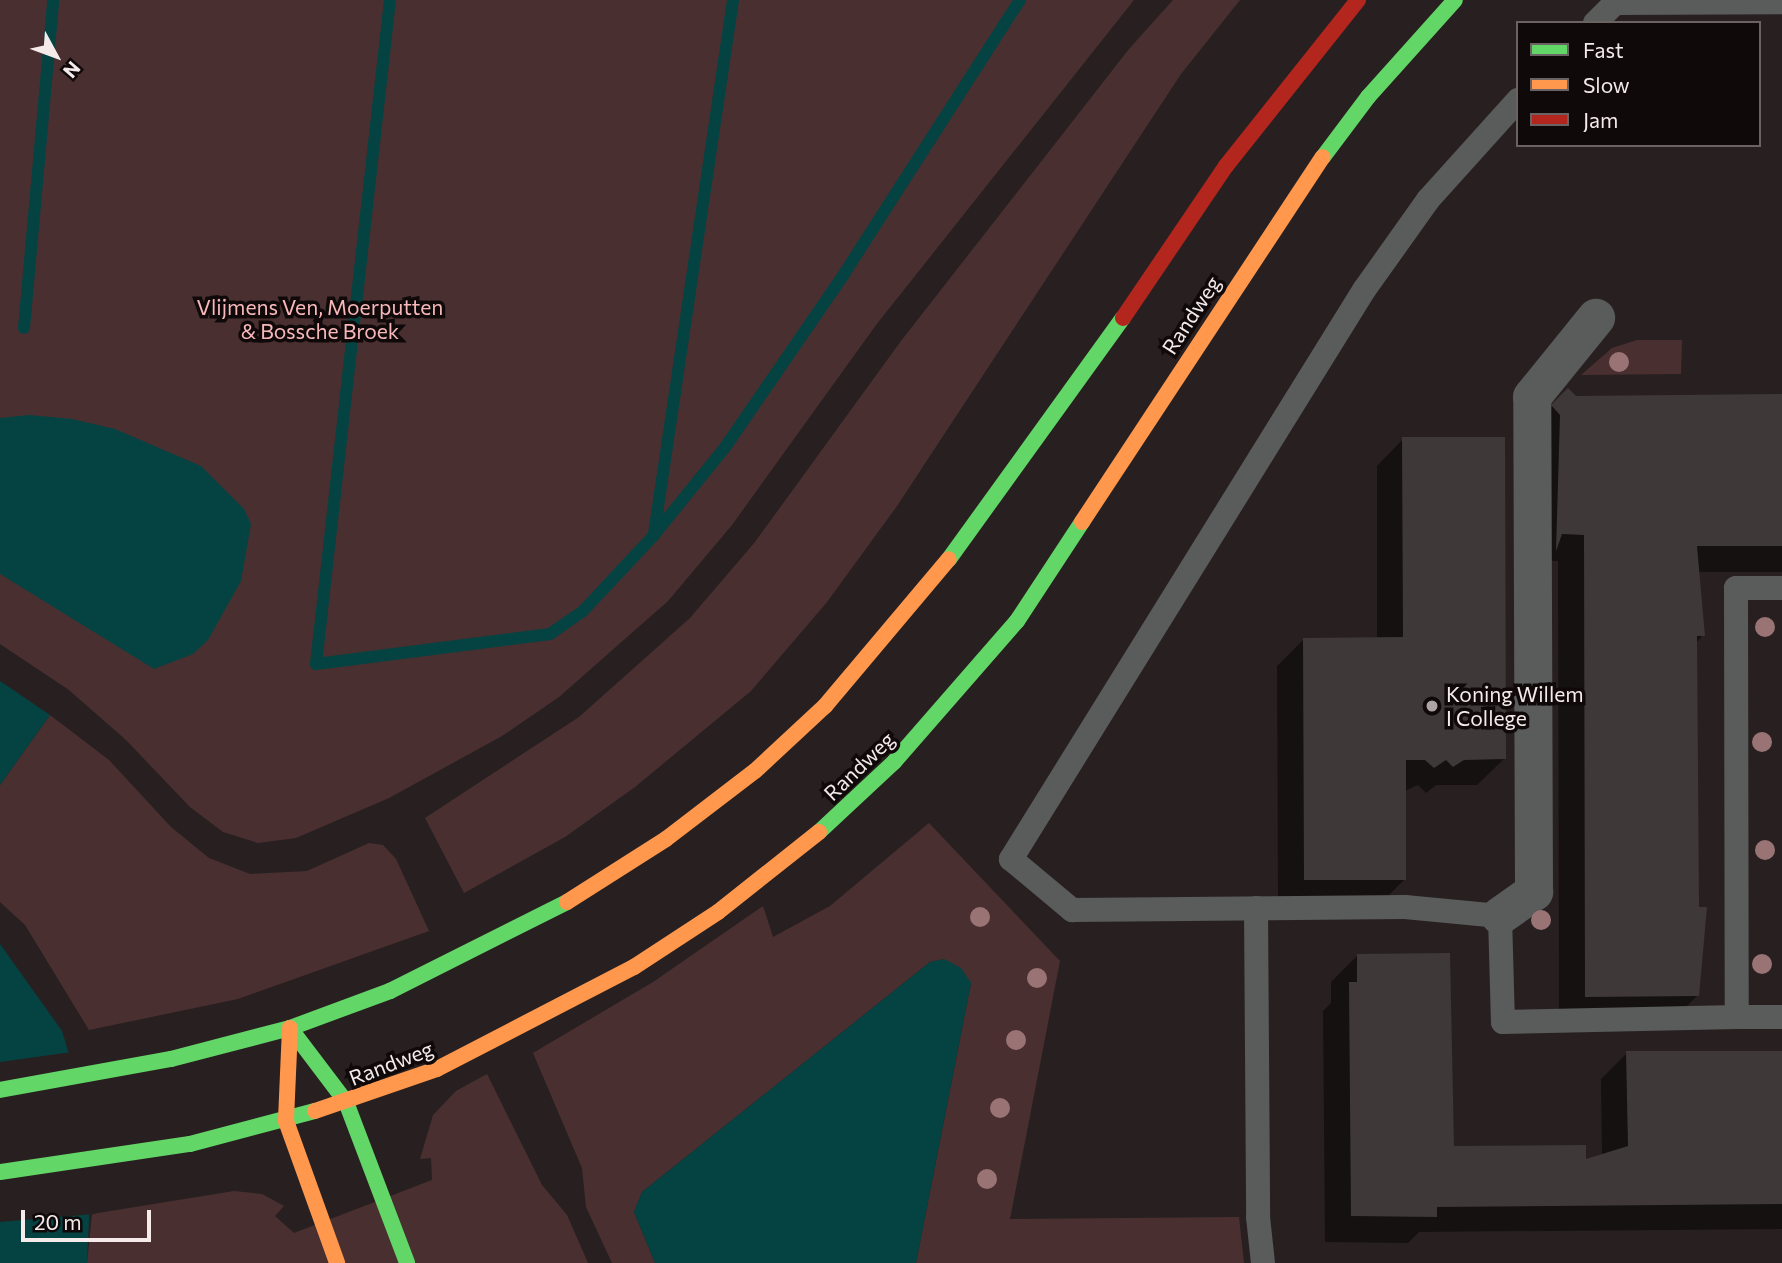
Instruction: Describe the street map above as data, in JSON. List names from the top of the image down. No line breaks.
{"streets":{"main road":["Randweg"]},"parks":["Vlijmens Ven, Moerputten & Bossche Broek"],"places":["Koning Willem I College"],"legend":["Fast","Slow","Jam"],"scale_bar":"20 m","north":"bottom right"}
